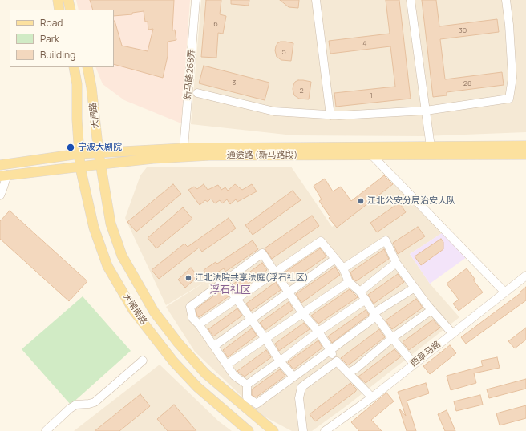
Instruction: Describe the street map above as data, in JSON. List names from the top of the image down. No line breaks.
{"streets":{"main road":["大闸路","通途路 (新马路段)","大闸南路"],"street":["新马路268弄","西草马路"]},"crossings":[["新马路268弄","通途路 (新马路段)"],["大闸路","通途路 (新马路段)"],["大闸路","大闸南路"],["通途路 (新马路段)","大闸南路"]],"districts":["浮石社区"],"places":["宁波大剧院","江北公安分局治安大队","江北法院共享法庭(浮石社区)"],"house_numbers":["6","30","4","5","3","28","2","1"],"legend":["Road","Park","Building"]}
